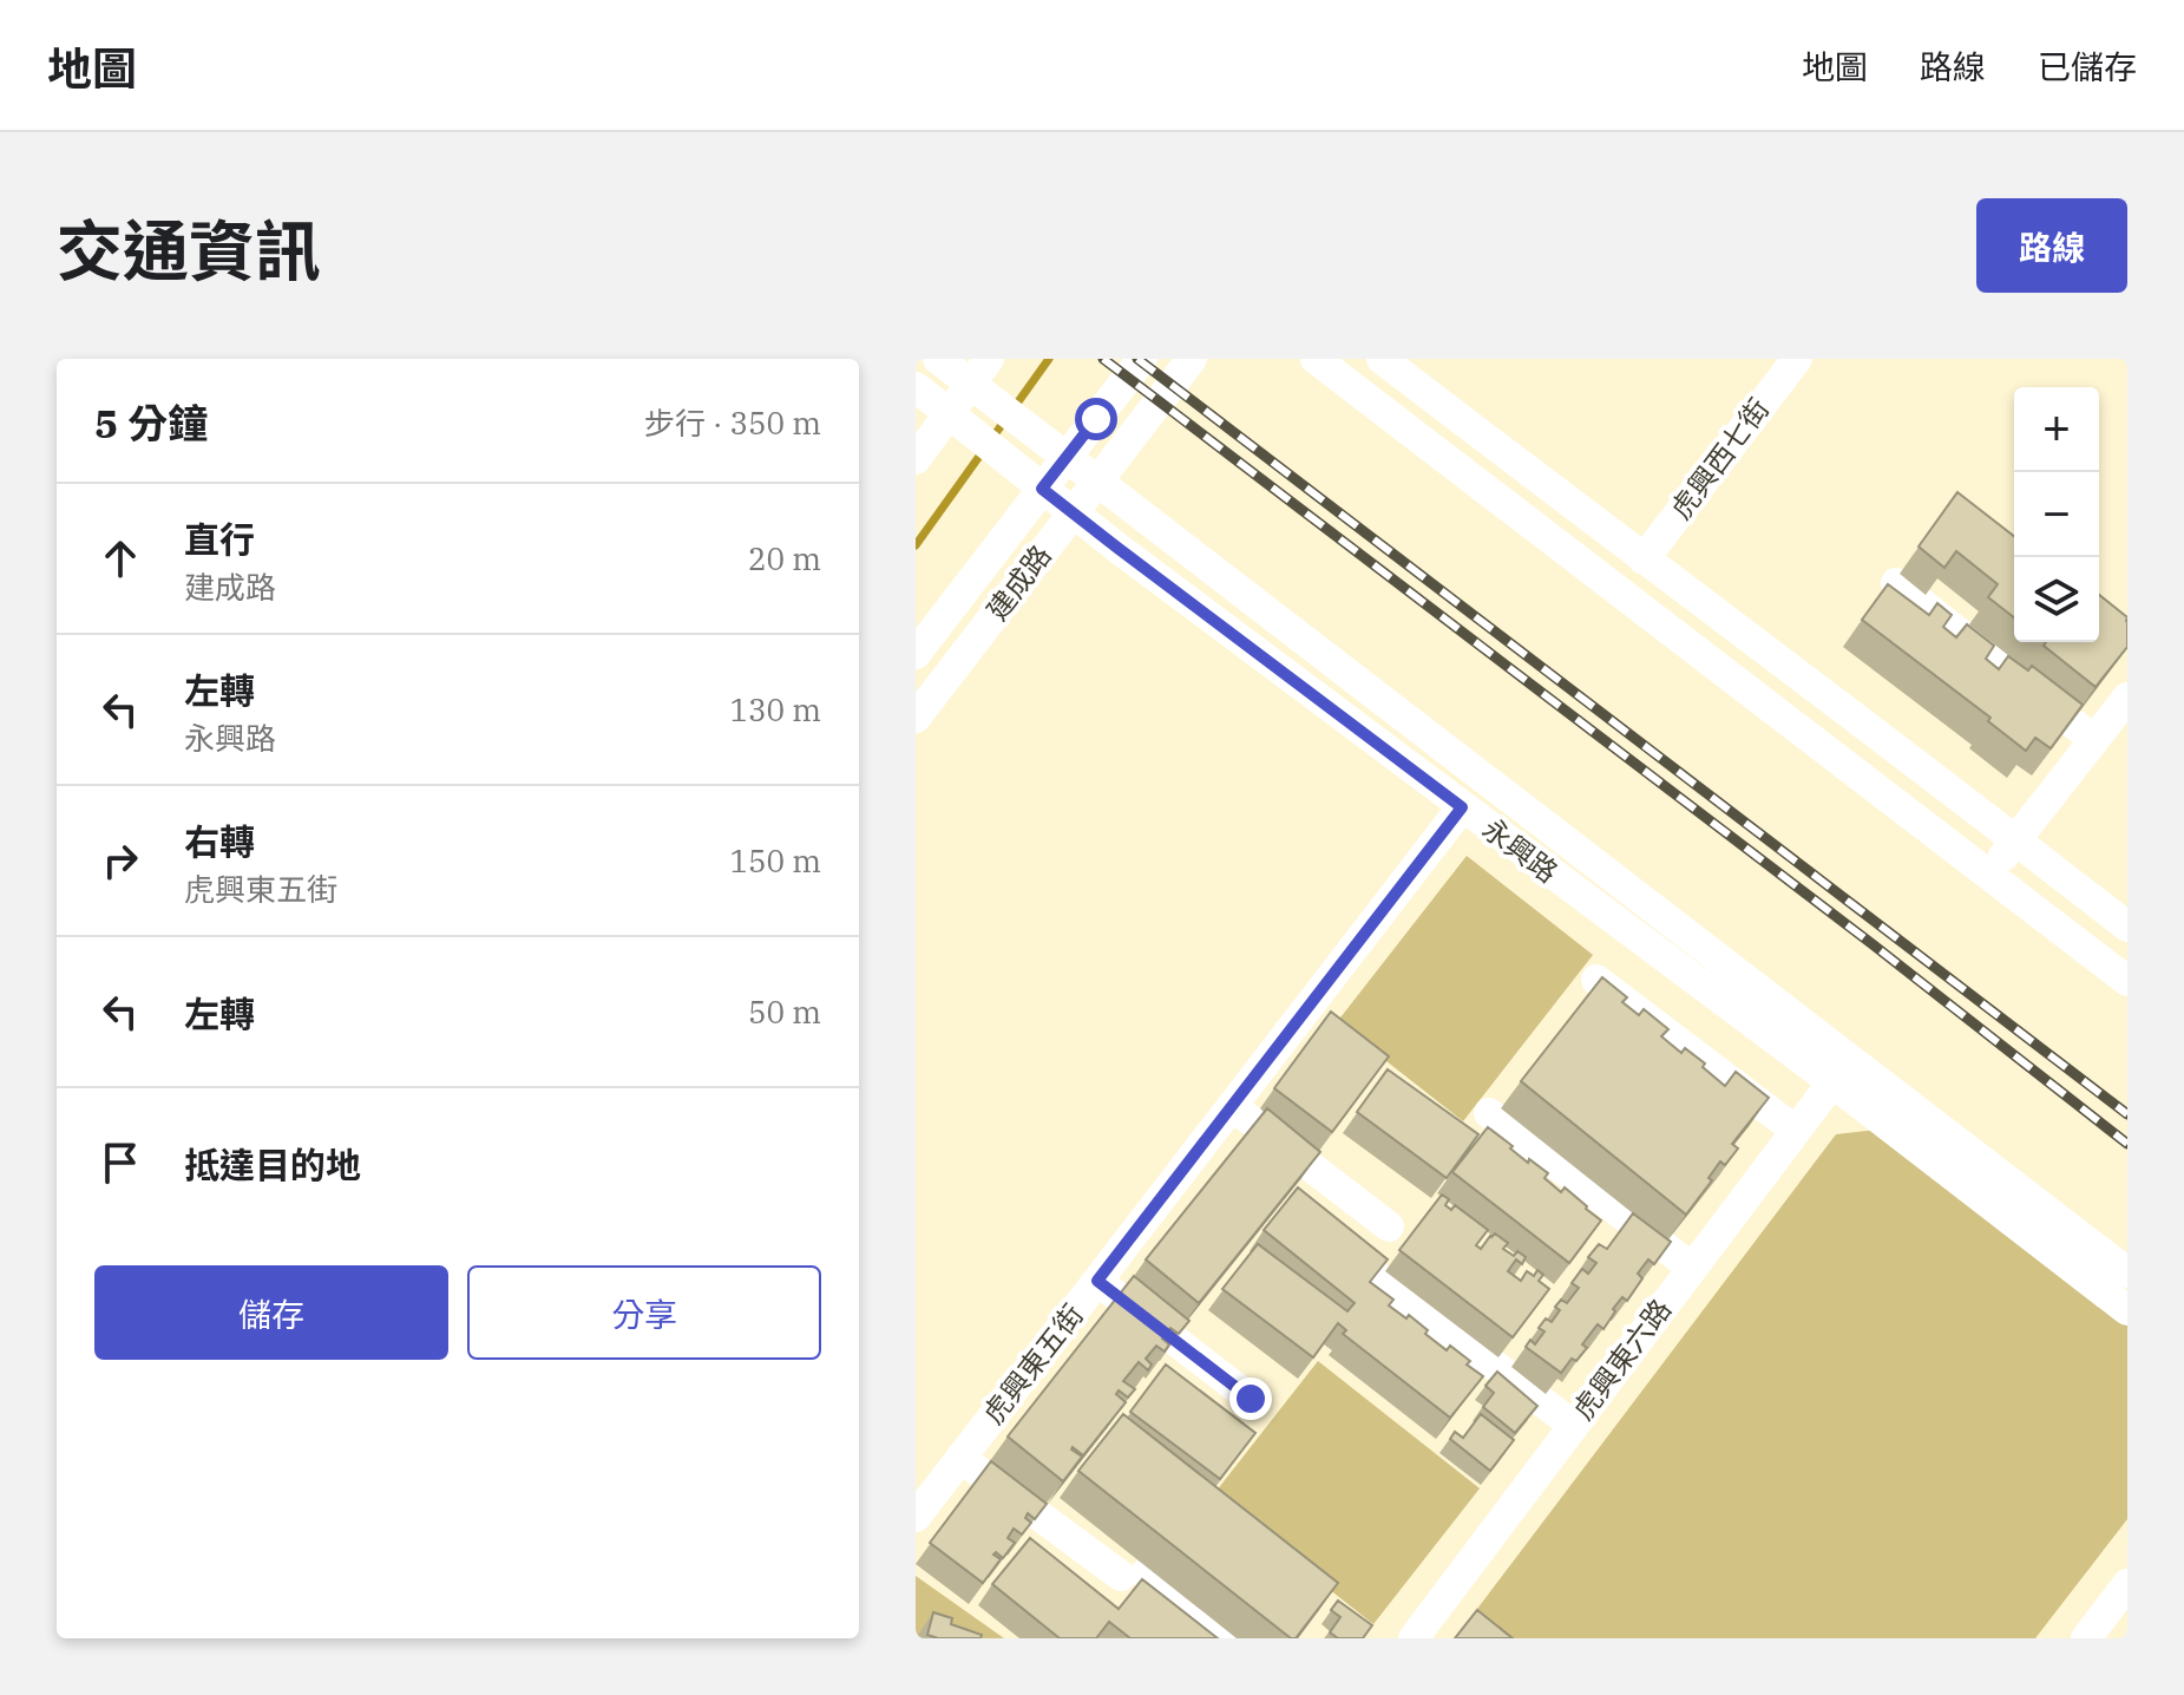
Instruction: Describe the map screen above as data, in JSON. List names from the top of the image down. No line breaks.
{"streets":{"street":["虎興西七街","建成路","永興路","虎興東六路","虎興東五街"]},"crossings":[["建成路","永興路"],["永興路","虎興東六路"],["永興路","虎興東五街"]],"page":{"header":"地圖","nav":["地圖","路線","已儲存"],"title":"交通資訊","buttons":["路線",["儲存","分享"]],"heading":["5 分鐘","步行 · 350 m"],"map_buttons":["+","−"],"list":[["直行","建成路","20 m"],["左轉","永興路","130 m"],["右轉","虎興東五街","150 m"],["左轉","50 m"],"抵達目的地"]}}
